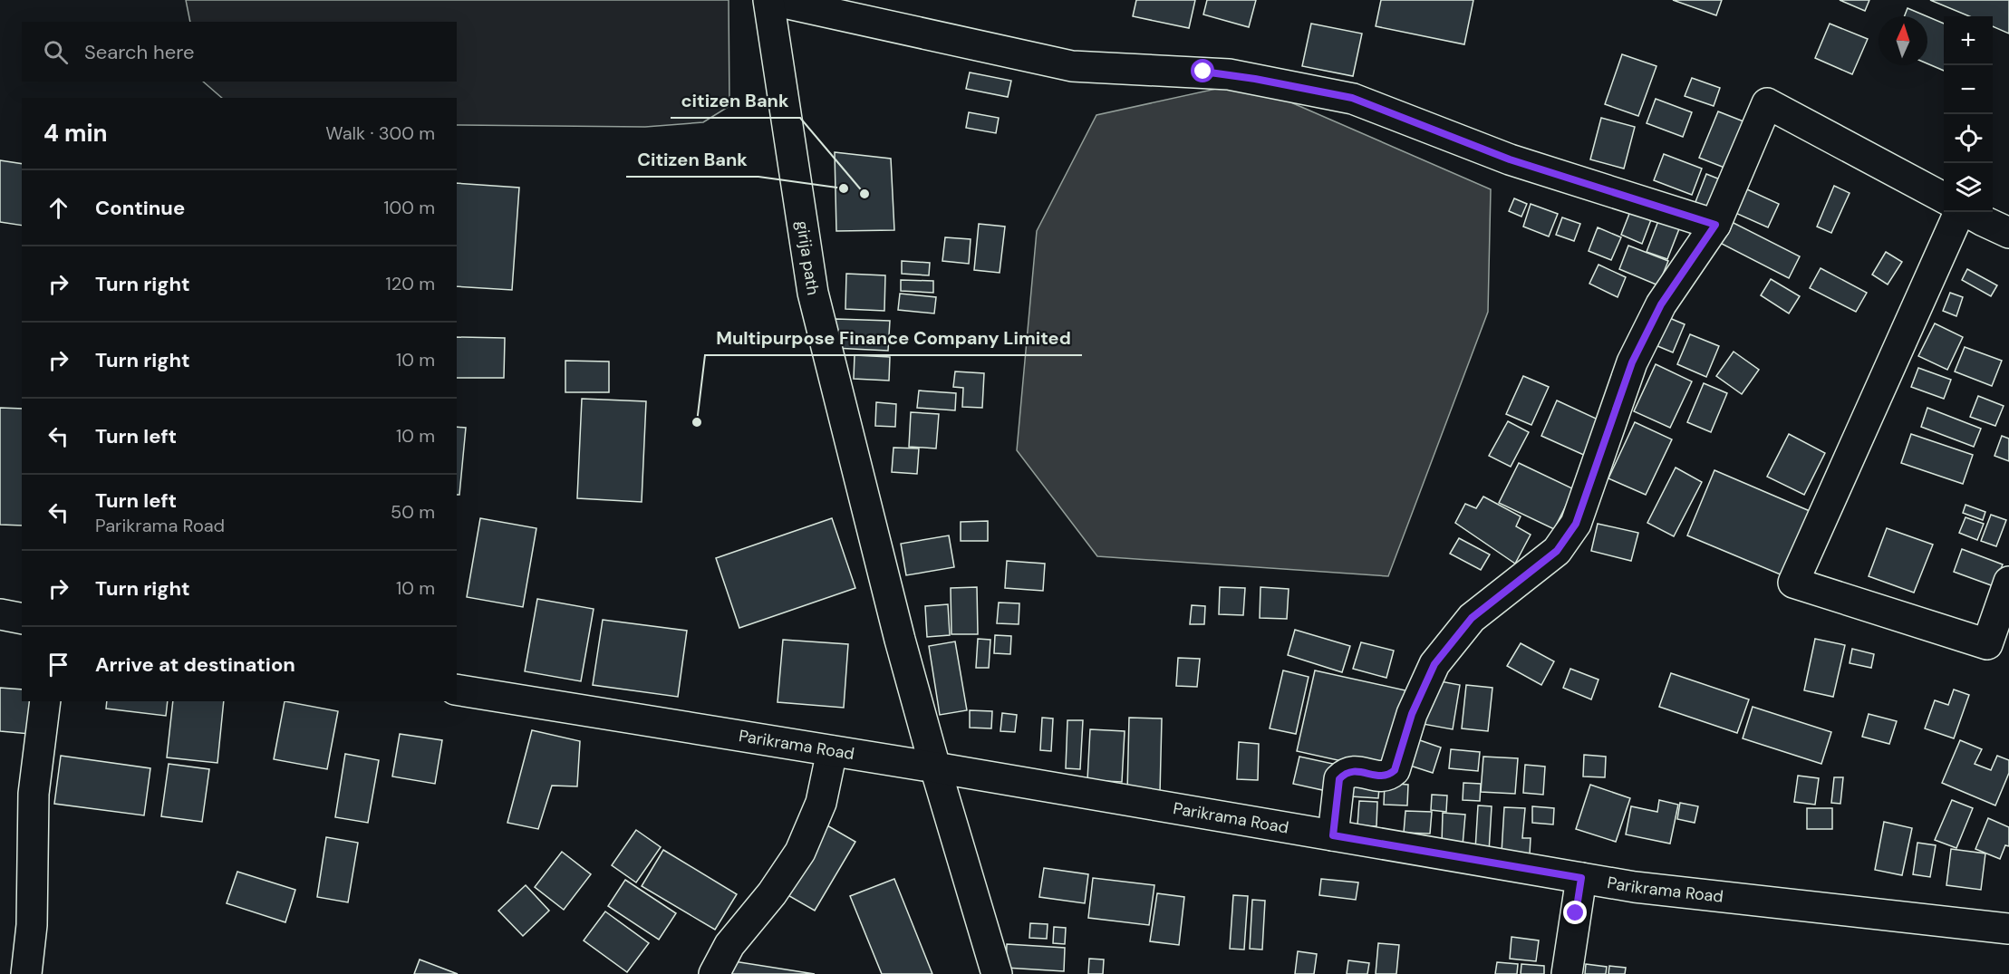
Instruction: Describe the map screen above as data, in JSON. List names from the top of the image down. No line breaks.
{"streets":{"street":["girija path","Parikrama Road"]},"crossings":[["girija path","Parikrama Road"]],"places":["Citizen Bank","citizen Bank","Multipurpose Finance Company Limited"],"north":"top","page":{"map_buttons":["+","−"],"search":"Search here","heading":["4 min","Walk · 300 m"],"list":[["Continue","100 m"],["Turn right","120 m"],["Turn right","10 m"],["Turn left","10 m"],["Turn left","Parikrama Road","50 m"],["Turn right","10 m"],"Arrive at destination"]}}
